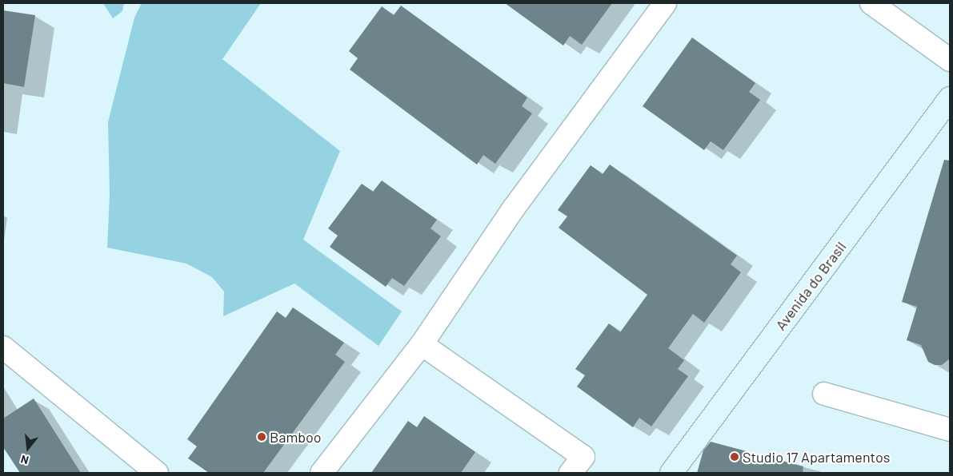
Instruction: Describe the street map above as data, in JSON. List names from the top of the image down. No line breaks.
{"streets":{"street":["Avenida do Brasil"]},"places":["Bamboo","Studio 17 Apartamentos"],"north":"bottom"}
